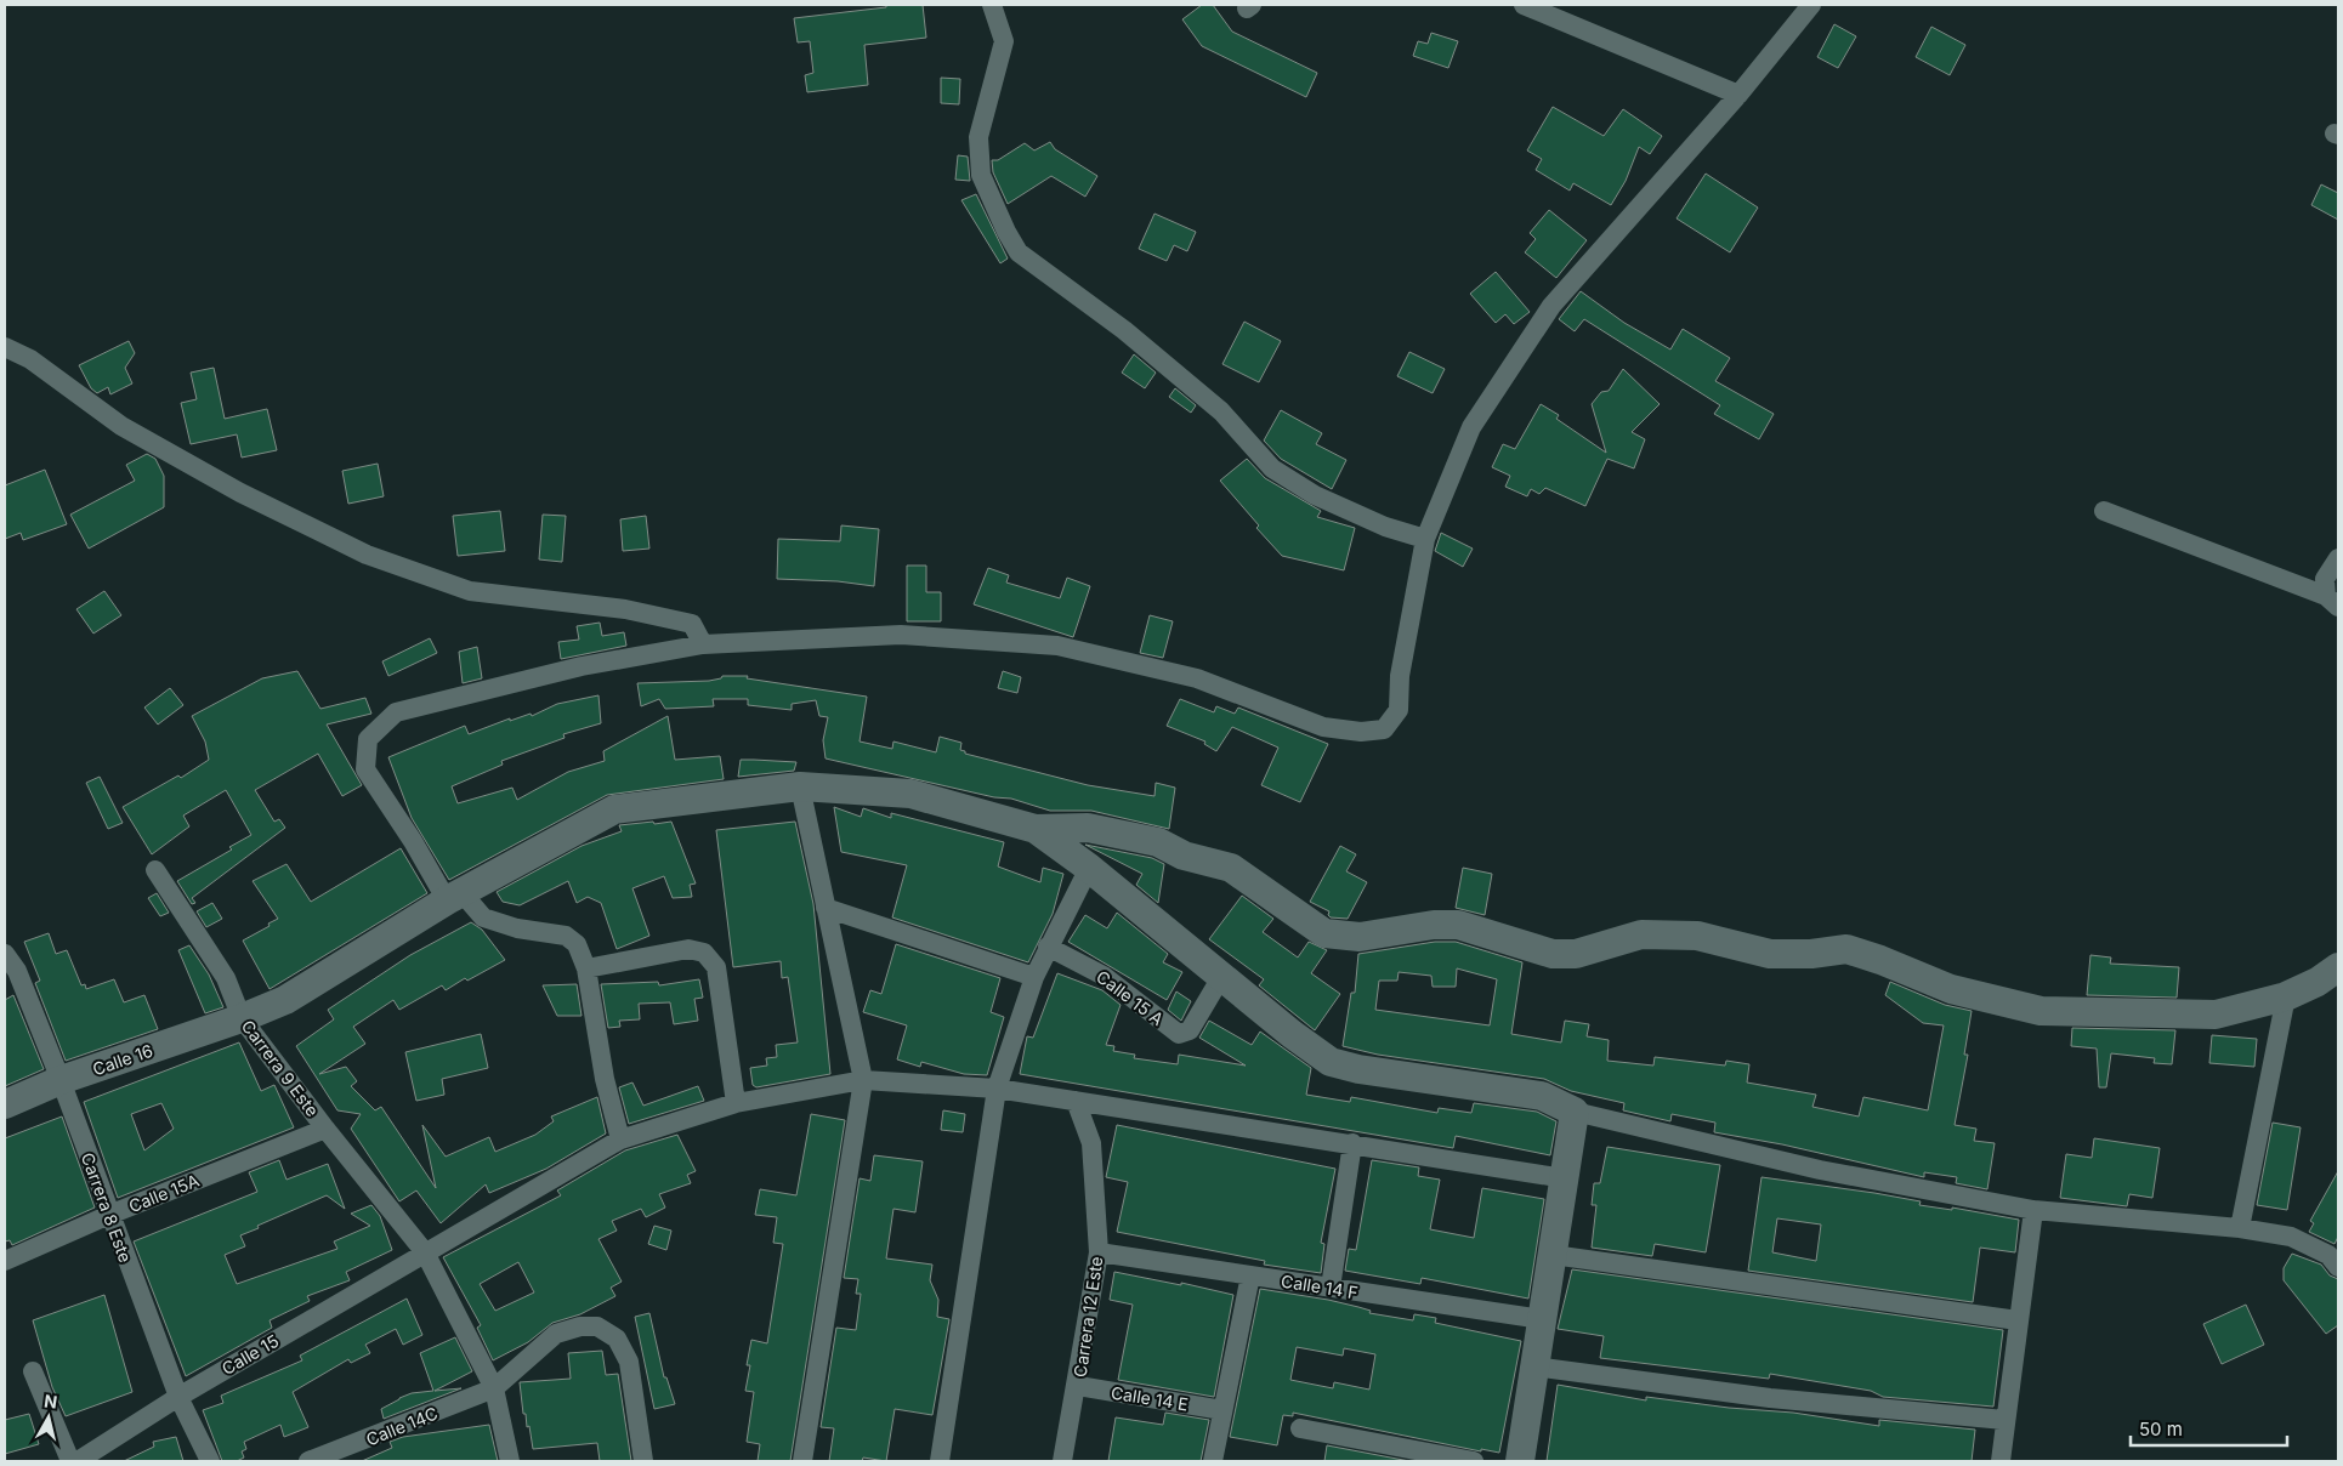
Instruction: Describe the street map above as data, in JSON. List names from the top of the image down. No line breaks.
{"streets":{"main road":["Calle 16"],"street":["Calle 15 A","Carrera 9 Este","Calle 15A","Carrera 8 Este","Calle 14 F","Carrera 12 Este","Calle 15","Calle 14 E","Calle 14C"]},"crossings":[["Calle 16","Carrera 9 Este"],["Calle 16","Carrera 8 Este"],["Carrera 9 Este","Calle 15A"],["Carrera 9 Este","Calle 15"],["Carrera 9 Este","Calle 14C"],["Calle 15A","Carrera 8 Este"],["Carrera 8 Este","Calle 15"],["Calle 14 F","Carrera 12 Este"],["Carrera 12 Este","Calle 15"],["Carrera 12 Este","Calle 14 E"]],"scale_bar":"50 m","north":"top"}
